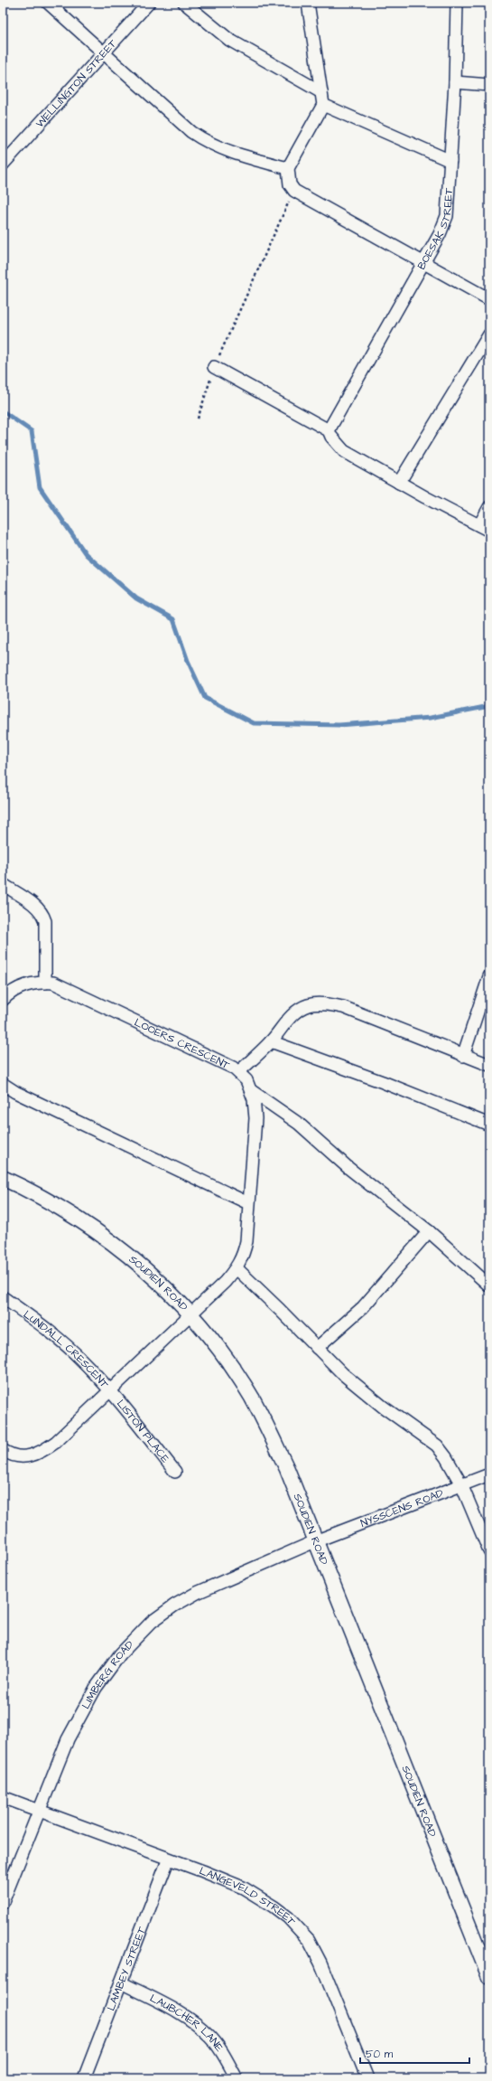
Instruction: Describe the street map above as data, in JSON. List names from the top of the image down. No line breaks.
{"streets":{"street":["WELLINGTON STREET","BOESAK STREET","LOOERS CRESCENT","SOUDIEN ROAD","LUNDALL CRESCENT","LISTON PLACE","NYSSCENS ROAD","LIMBERG ROAD","LANGEVELD STREET","LAMBEY STREET","LAUBCHER LANE"]},"crossings":[["LOOERS CRESCENT","SOUDIEN ROAD"],["LOOERS CRESCENT","LUNDALL CRESCENT"],["SOUDIEN ROAD","LUNDALL CRESCENT"],["SOUDIEN ROAD","NYSSCENS ROAD"],["SOUDIEN ROAD","LIMBERG ROAD"],["LUNDALL CRESCENT","LISTON PLACE"],["NYSSCENS ROAD","LIMBERG ROAD"],["LIMBERG ROAD","LANGEVELD STREET"],["LANGEVELD STREET","LAMBEY STREET"],["LAMBEY STREET","LAUBCHER LANE"]],"scale_bar":"50 m"}
